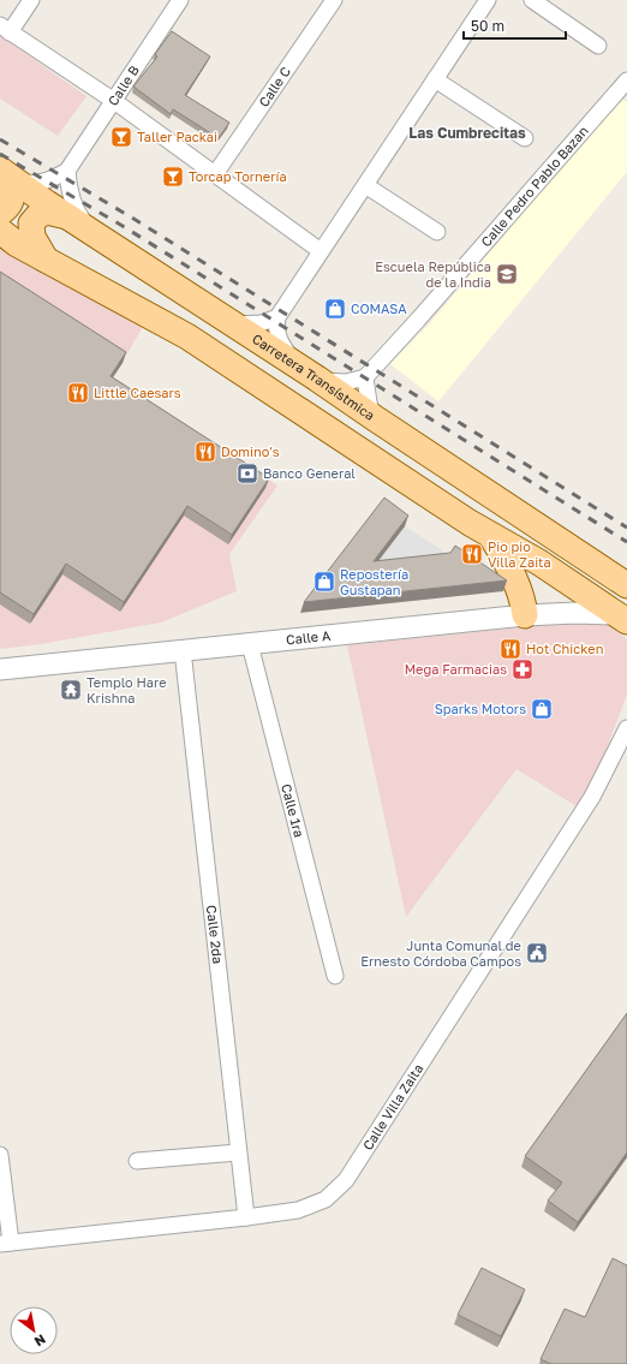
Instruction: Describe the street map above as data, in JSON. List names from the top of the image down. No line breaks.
{"streets":{"main road":["Carretera Transístmica"],"street":["Calle B","Calle C","Calle Pedro Pablo Bazan","Calle A","Calle 1ra","Calle 2da","Calle Villa Zaita"]},"crossings":[["Calle A","Calle 1ra"],["Calle A","Calle 2da"],["Calle 2da","Calle Villa Zaita"]],"districts":["Las Cumbrecitas"],"places":{"bar":["Taller Packai","Torcap Tornería"],"school or university":["Escuela República de la India"],"shop":["COMASA","Repostería Gustapan","Sparks Motors"],"restaurant":["Little Caesars","Domino's","Pio pio Villa Zaita","Hot Chicken"],"bank":["Banco General"],"pharmacy":["Mega Farmacias"],"temple":["Templo Hare Krishna"],"public building":["Junta Comunal de Ernesto Córdoba Campos"]},"scale_bar":"50 m","north":"bottom right"}
